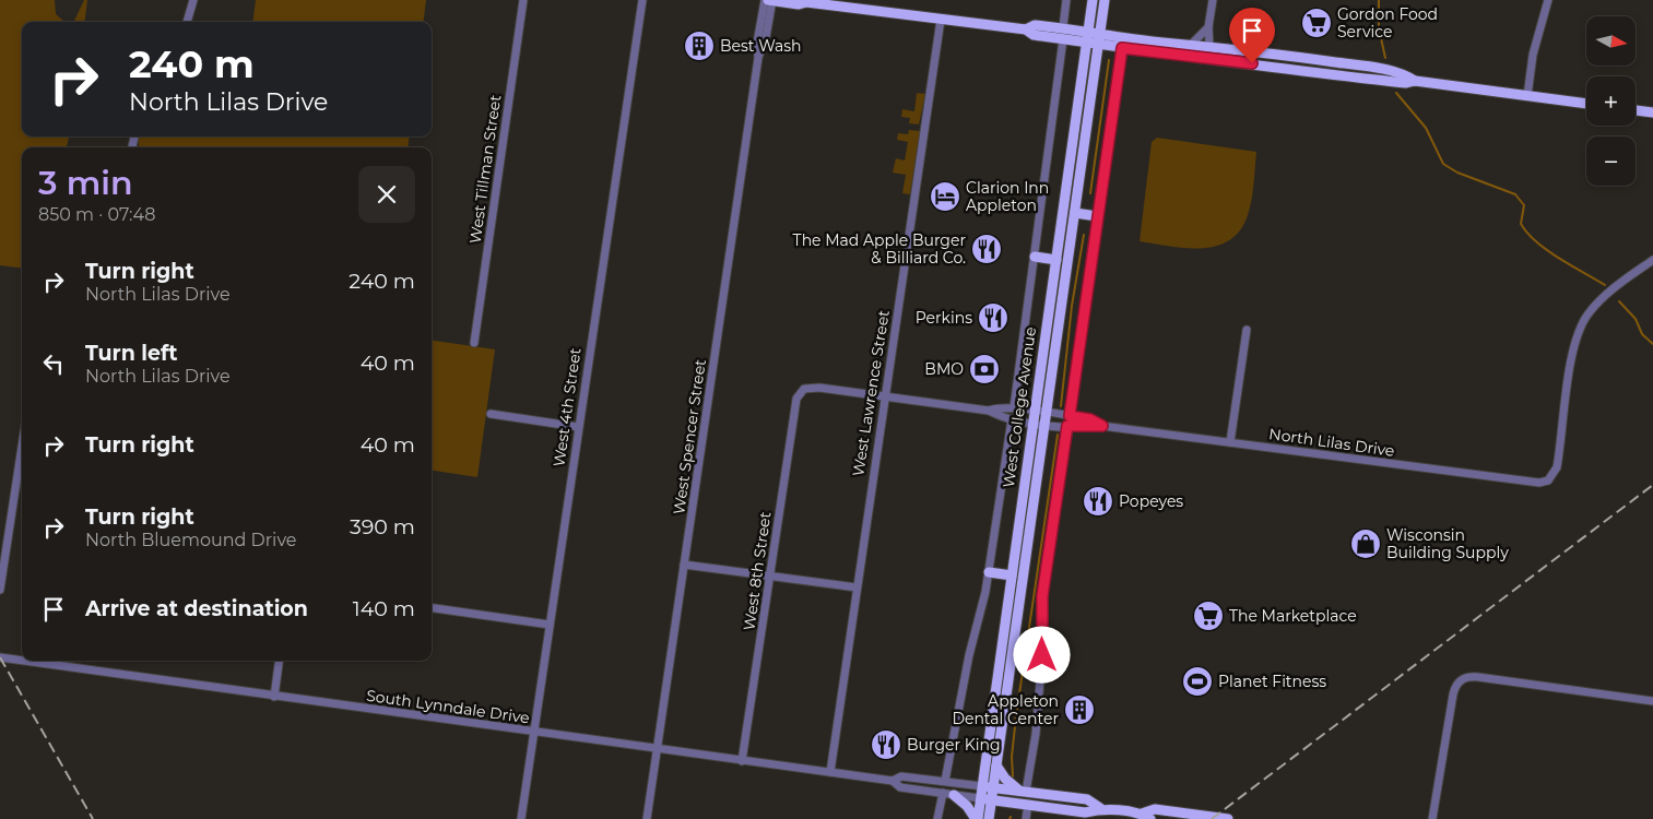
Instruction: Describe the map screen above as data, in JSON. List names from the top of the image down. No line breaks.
{"streets":{"main road":["West College Avenue"],"street":["West Tillman Street","West Lawrence Street","West 4th Street","West Spencer Street","North Lilas Drive","West 8th Street","South Lynndale Drive"]},"crossings":[["West Lawrence Street","West 8th Street"],["West Lawrence Street","South Lynndale Drive"],["West 4th Street","South Lynndale Drive"],["West College Avenue","North Lilas Drive"],["West College Avenue","South Lynndale Drive"],["West Spencer Street","South Lynndale Drive"],["West 8th Street","South Lynndale Drive"]],"places":{"supermarket":["Gordon Food Service","The Marketplace"],"building":["Best Wash","Appleton Dental Center"],"hotel":["Clarion Inn Appleton"],"restaurant":["The Mad Apple Burger & Billiard Co.","Perkins","Popeyes","Burger King"],"bank":["BMO"],"shop":["Wisconsin Building Supply"],"sports":["Planet Fitness"]},"north":"right","page":{"map_buttons":["+","−"],"turn":["240 m","North Lilas Drive"],"heading":["3 min","850 m · 07:48"],"list":[{"name":"Turn right","note":"North Lilas Drive","value":"240 m"},{"name":"Turn left","note":"North Lilas Drive","value":"40 m"},{"name":"Turn right","value":"40 m"},{"name":"Turn right","note":"North Bluemound Drive","value":"390 m"},{"name":"Arrive at destination","value":"140 m"}]}}
